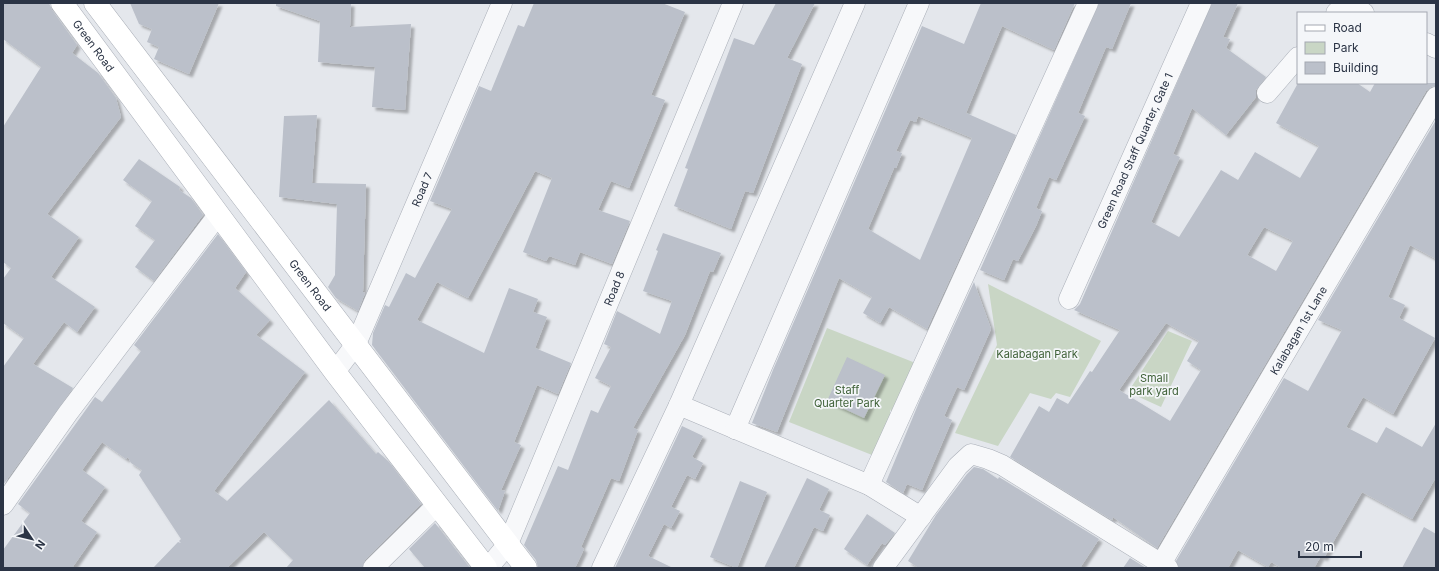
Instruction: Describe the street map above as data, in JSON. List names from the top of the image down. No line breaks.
{"streets":{"main road":["Green Road"],"street":["Green Road Staff Quarter, Gate 1","Road 7","Road 8","Kalabagan 1st Lane"]},"crossings":[["Green Road","Road 7"],["Green Road","Road 8"]],"parks":["Kalabagan Park","Small park yard","Staff Quarter Park"],"legend":["Road","Park","Building"],"scale_bar":"20 m","north":"bottom right"}
